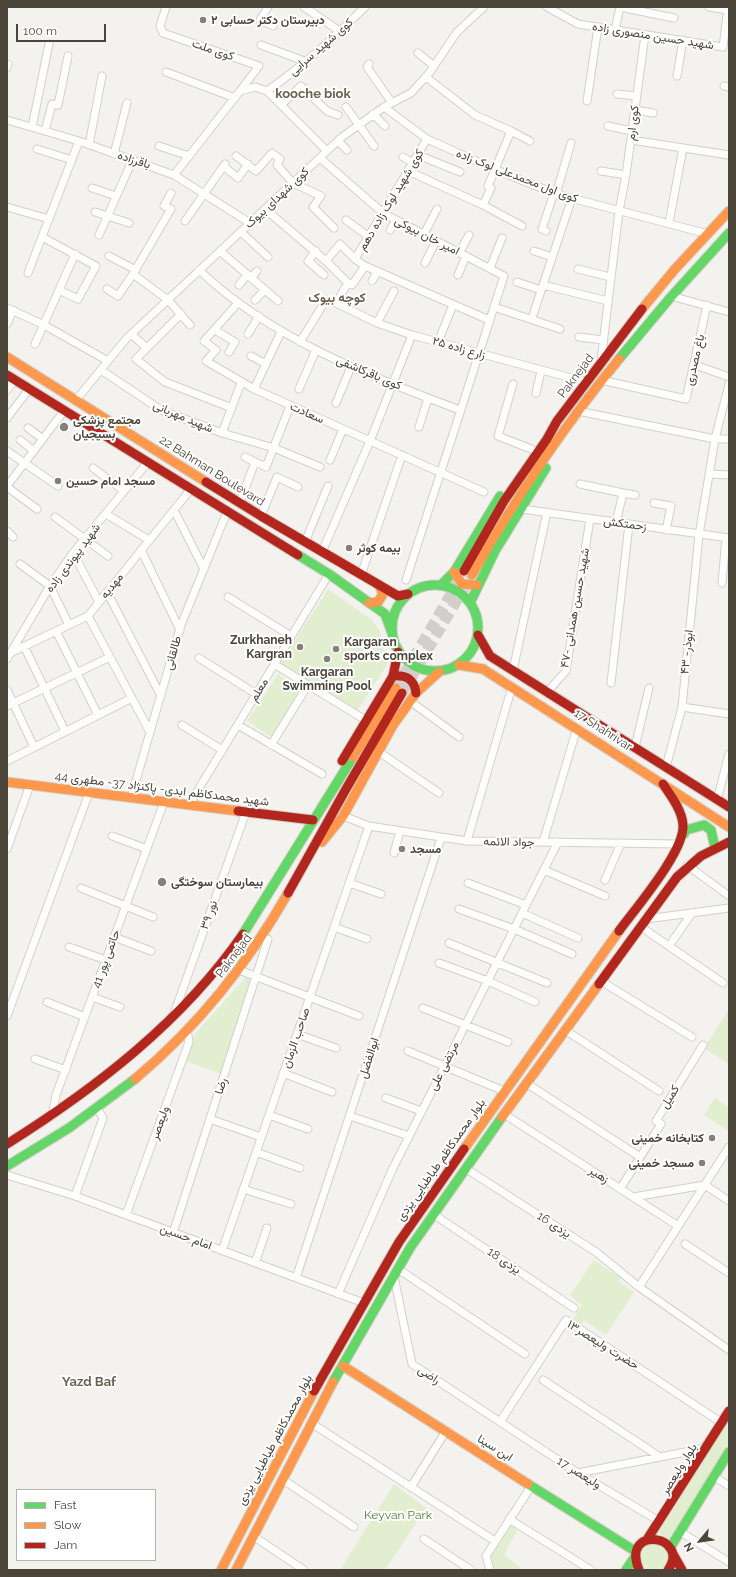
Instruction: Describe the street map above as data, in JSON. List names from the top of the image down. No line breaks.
{"streets":{"main road":["Paknejad","22 Bahman Boulevard","17 Shahrivar","شهید محمدکاظم ابدی- پاکنژاد 37- مطهری 44","بلوار محمدکاظم طباطبایی یزدی","ابن سینا","بلوار ولیعصر"],"street":["شهید حسین منصوری زاده","کوی شهید سرایی","کوی ملت","کوی ارم","باقرزاده","کوی اول محمدعلی لوک زاده","کوی شهدای بیوک","کوی شهید لوک زاده دهم","امیر خان بیوکی","زارع زاده ۲۵","باغ مصدری","کوی باقرکاشفی","سعادت","شهید مهربانی","زحمتکش","شهید پیوندی زاده","مهدیه","شهید حسین همدانی -۴۷","ابوذر- ۴۳","طالقانی","معلم","جواد الائمه","نور ۳۹","حاتمی پور 41","صاحب الزمان","ابوالفضل","مرتضی علی","رضا","کمیل","ولیعصر","زهیر","یزدی 16","امام حسین","یزدی 18","حضرت ولیعصر۱۳","راضی","ولیعصر 17"]},"crossings":[["شهید حسین منصوری زاده","کوی ارم"],["کوی ارم","کوی اول محمدعلی لوک زاده"],["کوی ارم","Paknejad"],["باقرزاده","کوی شهدای بیوک"],["کوی اول محمدعلی لوک زاده","کوی شهدای بیوک"],["کوی اول محمدعلی لوک زاده","کوی شهید لوک زاده دهم"],["کوی اول محمدعلی لوک زاده","Paknejad"],["کوی شهدای بیوک","امیر خان بیوکی"],["کوی شهدای بیوک","کوی باقرکاشفی"],["کوی شهدای بیوک","شهید مهربانی"],["کوی شهدای بیوک","22 Bahman Boulevard"],["کوی شهید لوک زاده دهم","امیر خان بیوکی"],["کوی شهید لوک زاده دهم","زارع زاده ۲۵"],["زارع زاده ۲۵","Paknejad"],["باغ مصدری","Paknejad"],["کوی باقرکاشفی","سعادت"],["Paknejad","شهید محمدکاظم ابدی- پاکنژاد 37- مطهری 44"],["Paknejad","ولیعصر"],["22 Bahman Boulevard","17 Shahrivar"],["زحمتکش","شهید حسین همدانی -۴۷"],["زحمتکش","ابوذر- ۴۳"],["شهید پیوندی زاده","مهدیه"],["شهید حسین همدانی -۴۷","17 Shahrivar"],["ابوذر- ۴۳","17 Shahrivar"],["طالقانی","شهید محمدکاظم ابدی- پاکنژاد 37- مطهری 44"],["معلم","شهید محمدکاظم ابدی- پاکنژاد 37- مطهری 44"],["شهید محمدکاظم ابدی- پاکنژاد 37- مطهری 44","نور ۳۹"],["شهید محمدکاظم ابدی- پاکنژاد 37- مطهری 44","حاتمی پور 41"],["جواد الائمه","صاحب الزمان"],["جواد الائمه","ابوالفضل"],["جواد الائمه","مرتضی علی"],["جواد الائمه","بلوار محمدکاظم طباطبایی یزدی"],["صاحب الزمان","امام حسین"],["ابوالفضل","امام حسین"],["مرتضی علی","امام حسین"],["رضا","امام حسین"],["کمیل","زهیر"],["ولیعصر","امام حسین"],["بلوار محمدکاظم طباطبایی یزدی","زهیر"],["بلوار محمدکاظم طباطبایی یزدی","یزدی 16"],["بلوار محمدکاظم طباطبایی یزدی","امام حسین"],["بلوار محمدکاظم طباطبایی یزدی","یزدی 18"],["بلوار محمدکاظم طباطبایی یزدی","راضی"],["بلوار محمدکاظم طباطبایی یزدی","ابن سینا"],["حضرت ولیعصر۱۳","راضی"],["حضرت ولیعصر۱۳","بلوار ولیعصر"],["حضرت ولیعصر۱۳","ولیعصر 17"],["راضی","ولیعصر 17"],["ابن سینا","بلوار ولیعصر"],["بلوار ولیعصر","ولیعصر 17"]],"districts":["kooche biok","کوچه بیوک","Yazd Baf"],"parks":["Keyvan Park"],"places":["دبیرستان دکتر حسابی ۲","مجتمع پزشکی بسیجیان","مسجد امام حسین","بیمه کوثر","Zurkhaneh Kargran","Kargaran sports complex","Kargaran Swimming Pool","مسجد","بیمارستان سوختگی","کتابخانه خمینی","مسجد خمینی"],"legend":["Fast","Slow","Jam"],"scale_bar":"100 m","north":"bottom left"}
